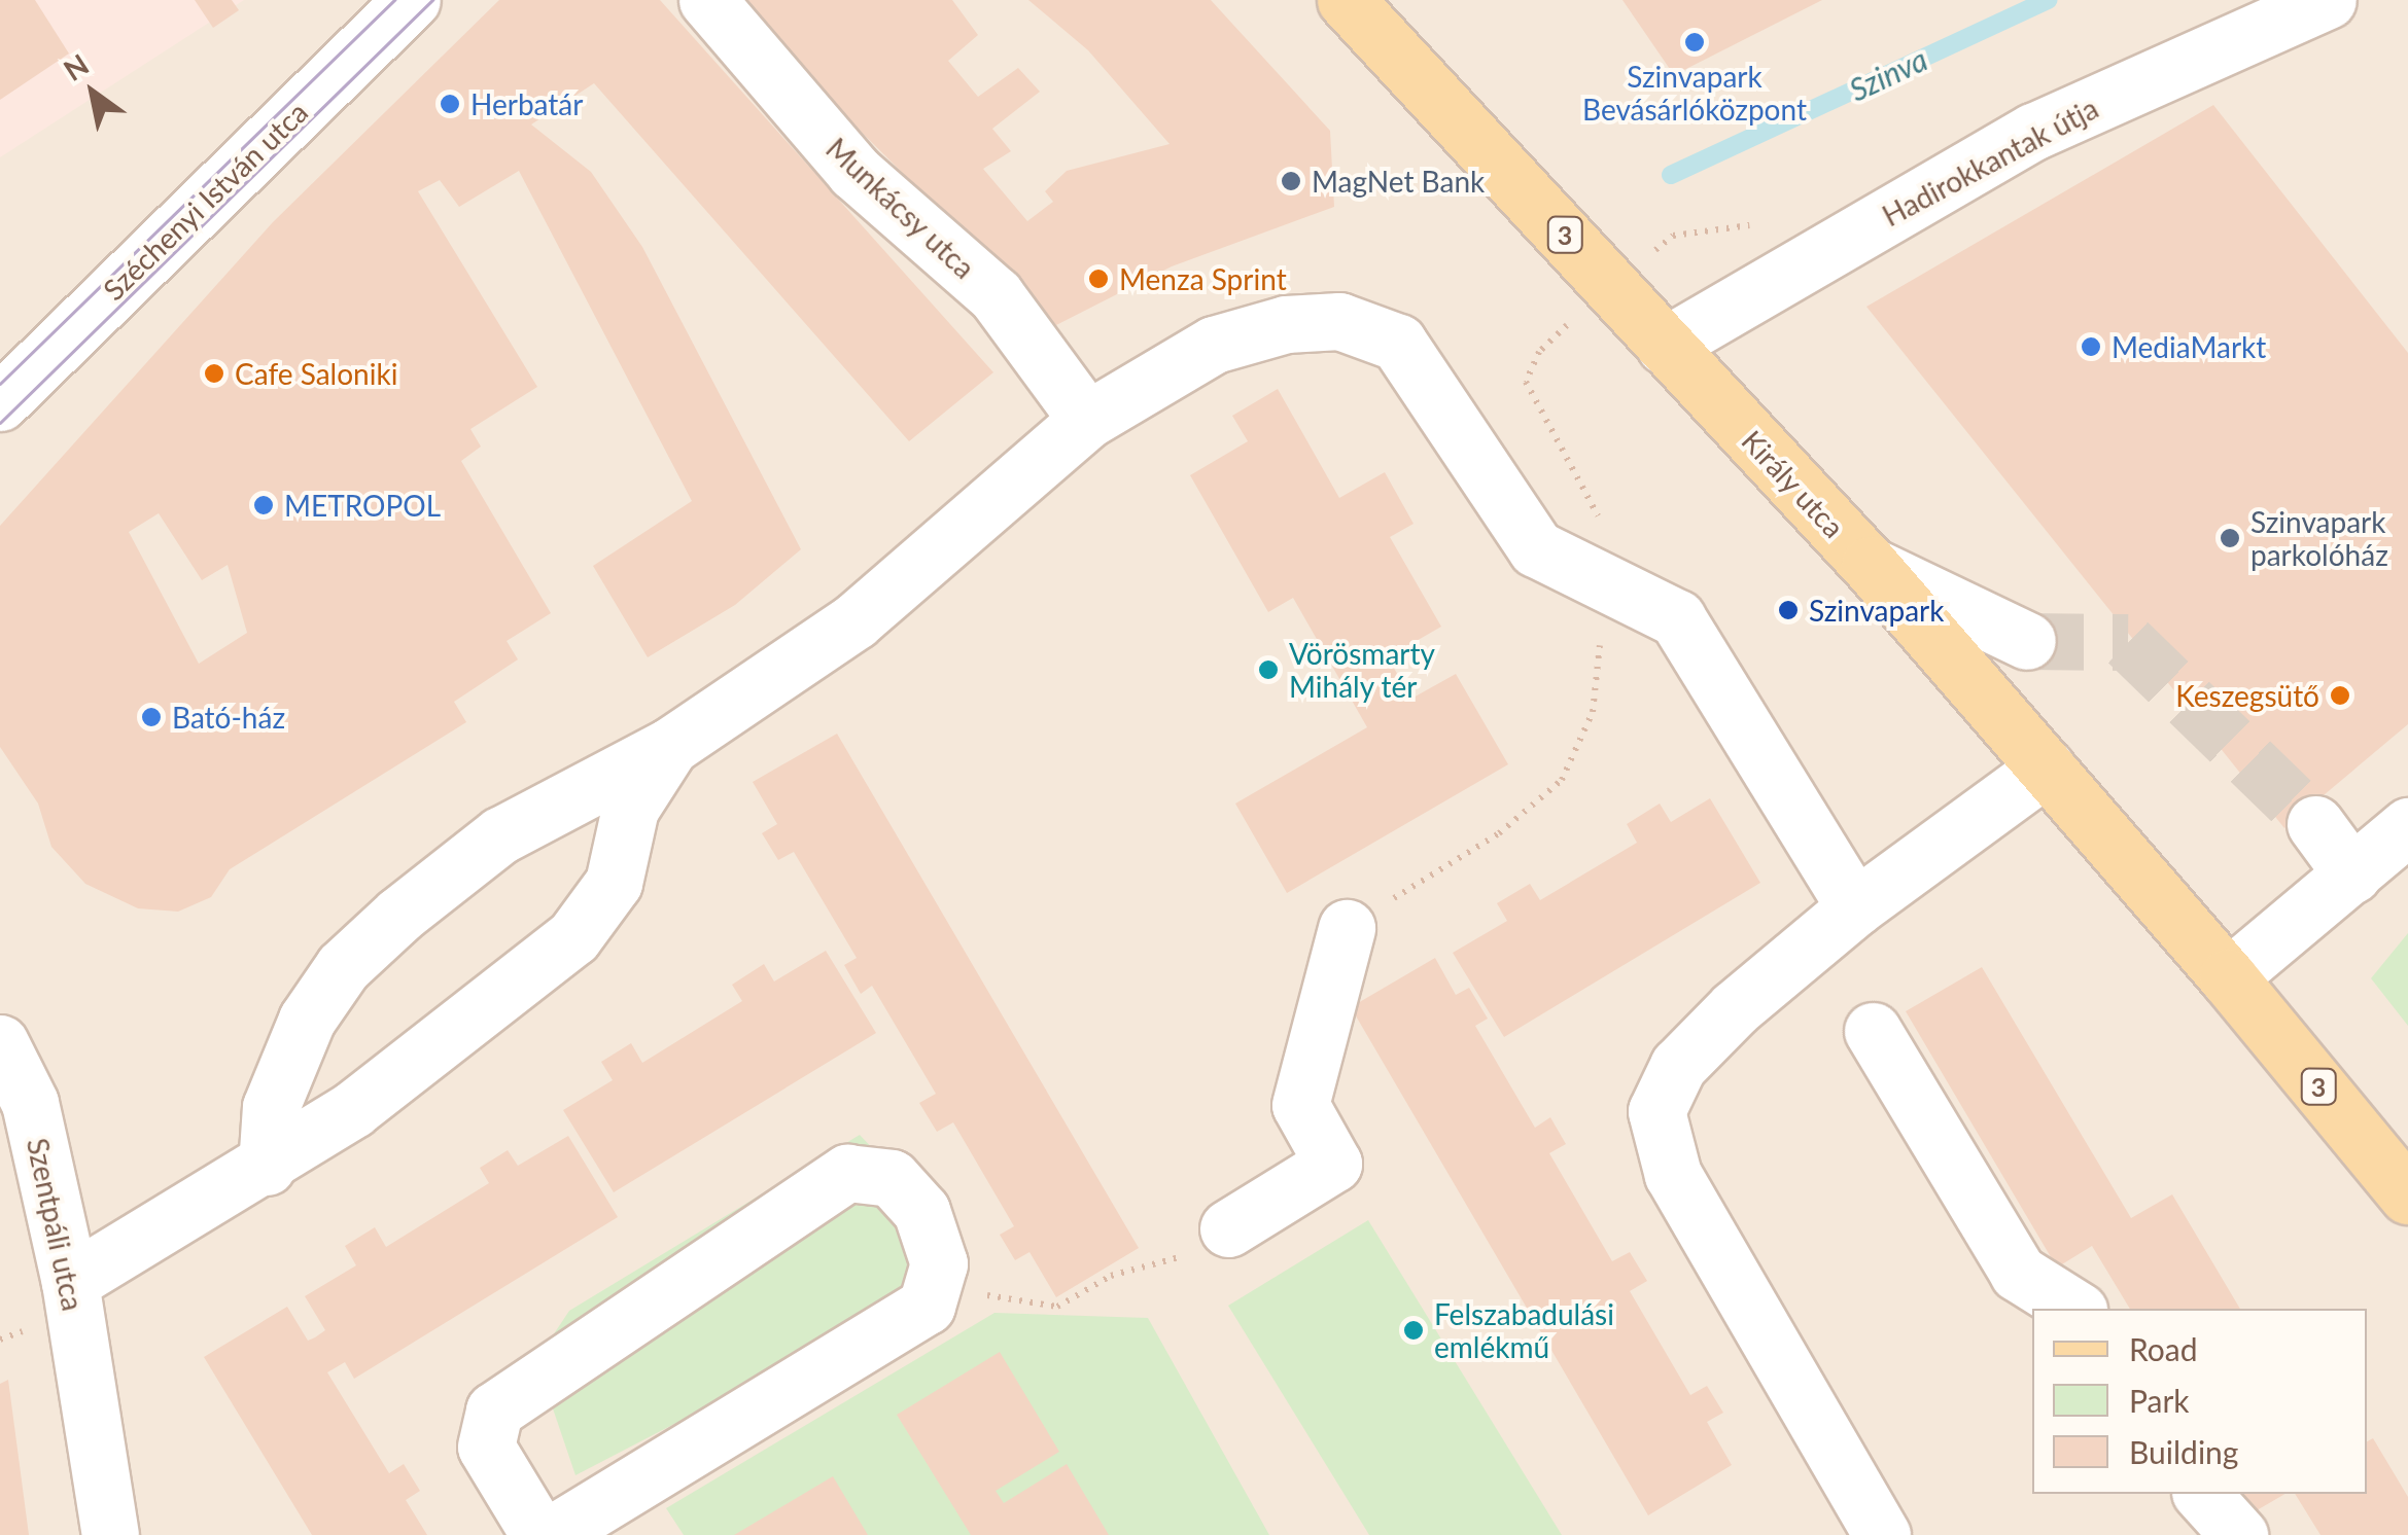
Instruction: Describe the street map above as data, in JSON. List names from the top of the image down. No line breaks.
{"streets":{"main road":["3","Király utca"],"street":["Hadirokkantak útja","Széchenyi István utca","Munkácsy utca","Szentpáli utca"]},"crossings":[["Hadirokkantak útja","Király utca"]],"water":["Szinva"],"places":["Szinvapark Bevásárlóközpont","Herbatár","MagNet Bank","Menza Sprint","MediaMarkt","Cafe Saloniki","METROPOL","Szinvapark parkolóház","Szinvapark","Vörösmarty Mihály tér","Keszegsütő","Bató-ház","Felszabadulási emlékmű"],"legend":["Road","Park","Building"],"north":"top left"}
